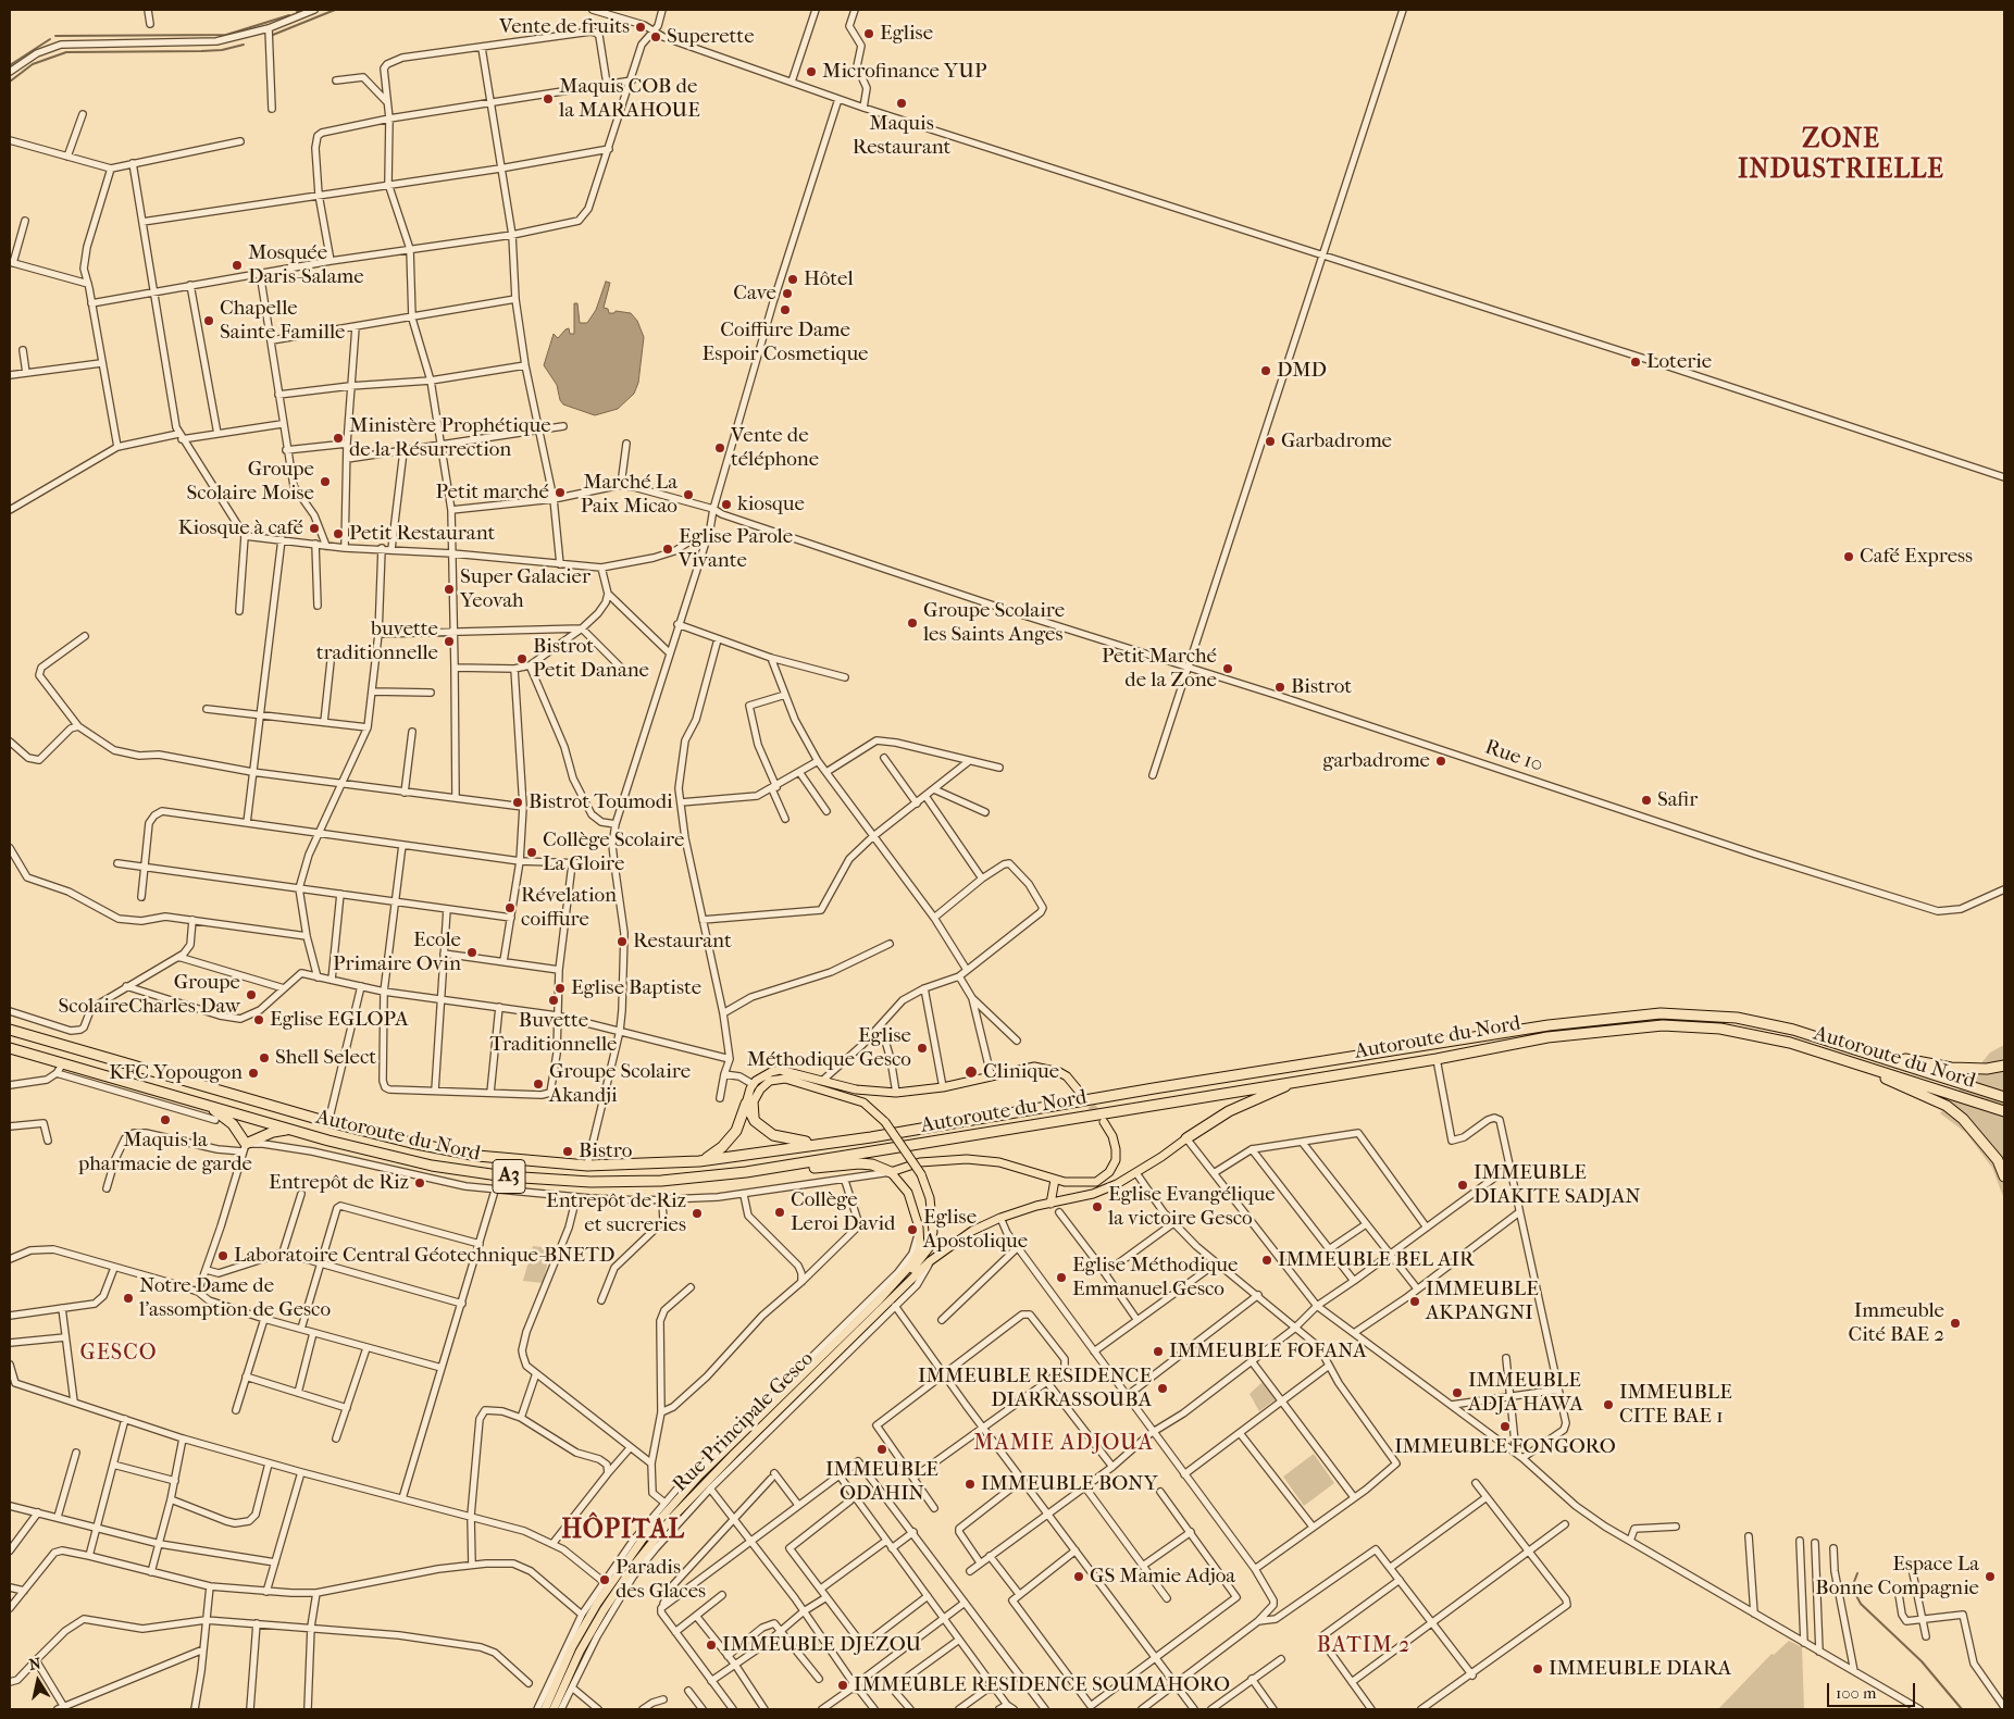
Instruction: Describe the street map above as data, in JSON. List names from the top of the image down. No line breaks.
{"streets":{"highway":["Autoroute du Nord","A3"],"main road":["Rue Principale Gesco"],"street":["Rue 10"]},"districts":["ZONE INDUSTRIELLE","GESCO","MAMIE ADJOUA","HÔPITAL","BATIM 2"],"places":["Vente de fruits","Eglise","Superette","Microfinance YUP","Maquis COB de la MARAHOUE","Maquis Restaurant","Mosquée Daris-Salame","Hôtel","Cave","Coiffure Dame Espoir Cosmetique","Chapelle Sainte Famille","Loterie","DMD","Ministère Prophétique de la Résurrection","Garbadrome","Vente de téléphone","Groupe Scolaire Moise","Petit marché","Marché La Paix Micao","kiosque","Kiosque à café","Petit Restaurant","Eglise Parole Vivante","Café Express","Super Galacier Yeovah","Groupe Scolaire les Saints Anges","buvette traditionnelle","Bistrot Petit Danane","Petit Marché de la Zone","Bistrot","garbadrome","Safir","Bistrot Toumodi","Collège Scolaire La Gloire","Révelation coiffure","Restaurant","Ecole Primaire Ovin","Eglise Baptiste","Groupe ScolaireCharles Daw","Buvette Traditionnelle","Eglise EGLOPA","Eglise Méthodique Gesco","Shell Select","Clinique","KFC Yopougon","Groupe Scolaire Akandji","Maquis la pharmacie de garde","Bistro","Entrepôt de Riz","IMMEUBLE DIAKITE SADJAN","Eglise Evangélique la victoire Gesco","Collège Leroi David","Entrepôt de Riz et sucreries","Eglise Apostolique","Laboratoire Central Géotechnique-BNETD","IMMEUBLE BEL AIR","Eglise Méthodique Emmanuel Gesco","Notre Dame de l’assomption de Gesco","IMMEUBLE AKPANGNI","Immeuble Cité BAE 2","IMMEUBLE FOFANA","IMMEUBLE RESIDENCE DIARRASSOUBA","IMMEUBLE ADJA HAWA","IMMEUBLE CITE BAE 1","IMMEUBLE FONGORO","IMMEUBLE ODAHIN","IMMEUBLE BONY","GS Mamie Adjoa","Espace La Bonne Compagnie","Paradis des Glaces","IMMEUBLE DJEZOU","IMMEUBLE DIARA","IMMEUBLE RESIDENCE SOUMAHORO"],"scale_bar":"100 m","north":"top"}
